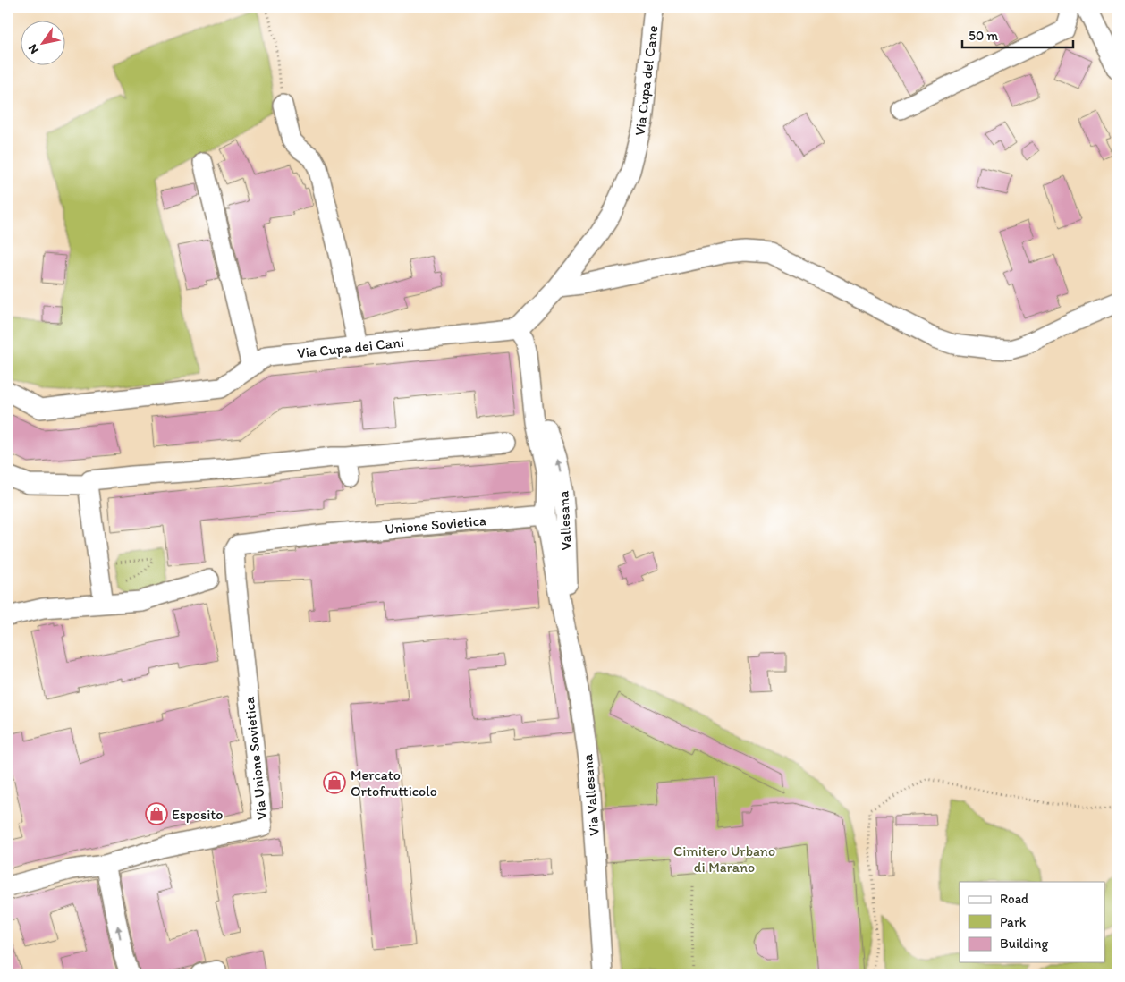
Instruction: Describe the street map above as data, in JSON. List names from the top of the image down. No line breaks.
{"streets":{"street":["Via Cupa del Cane","Via Cupa dei Cani","Vallesana","Unione Sovietica","Via Unione Sovietica","Via Vallesana"]},"crossings":[["Via Cupa del Cane","Via Cupa dei Cani"],["Via Cupa del Cane","Vallesana"],["Via Cupa dei Cani","Vallesana"],["Vallesana","Unione Sovietica"],["Vallesana","Via Vallesana"],["Unione Sovietica","Via Unione Sovietica"]],"parks":["Cimitero Urbano di Marano"],"places":{"shop":["Mercato Ortofrutticolo","Esposito"]},"legend":["Road","Park","Building"],"scale_bar":"50 m","north":"bottom left"}
